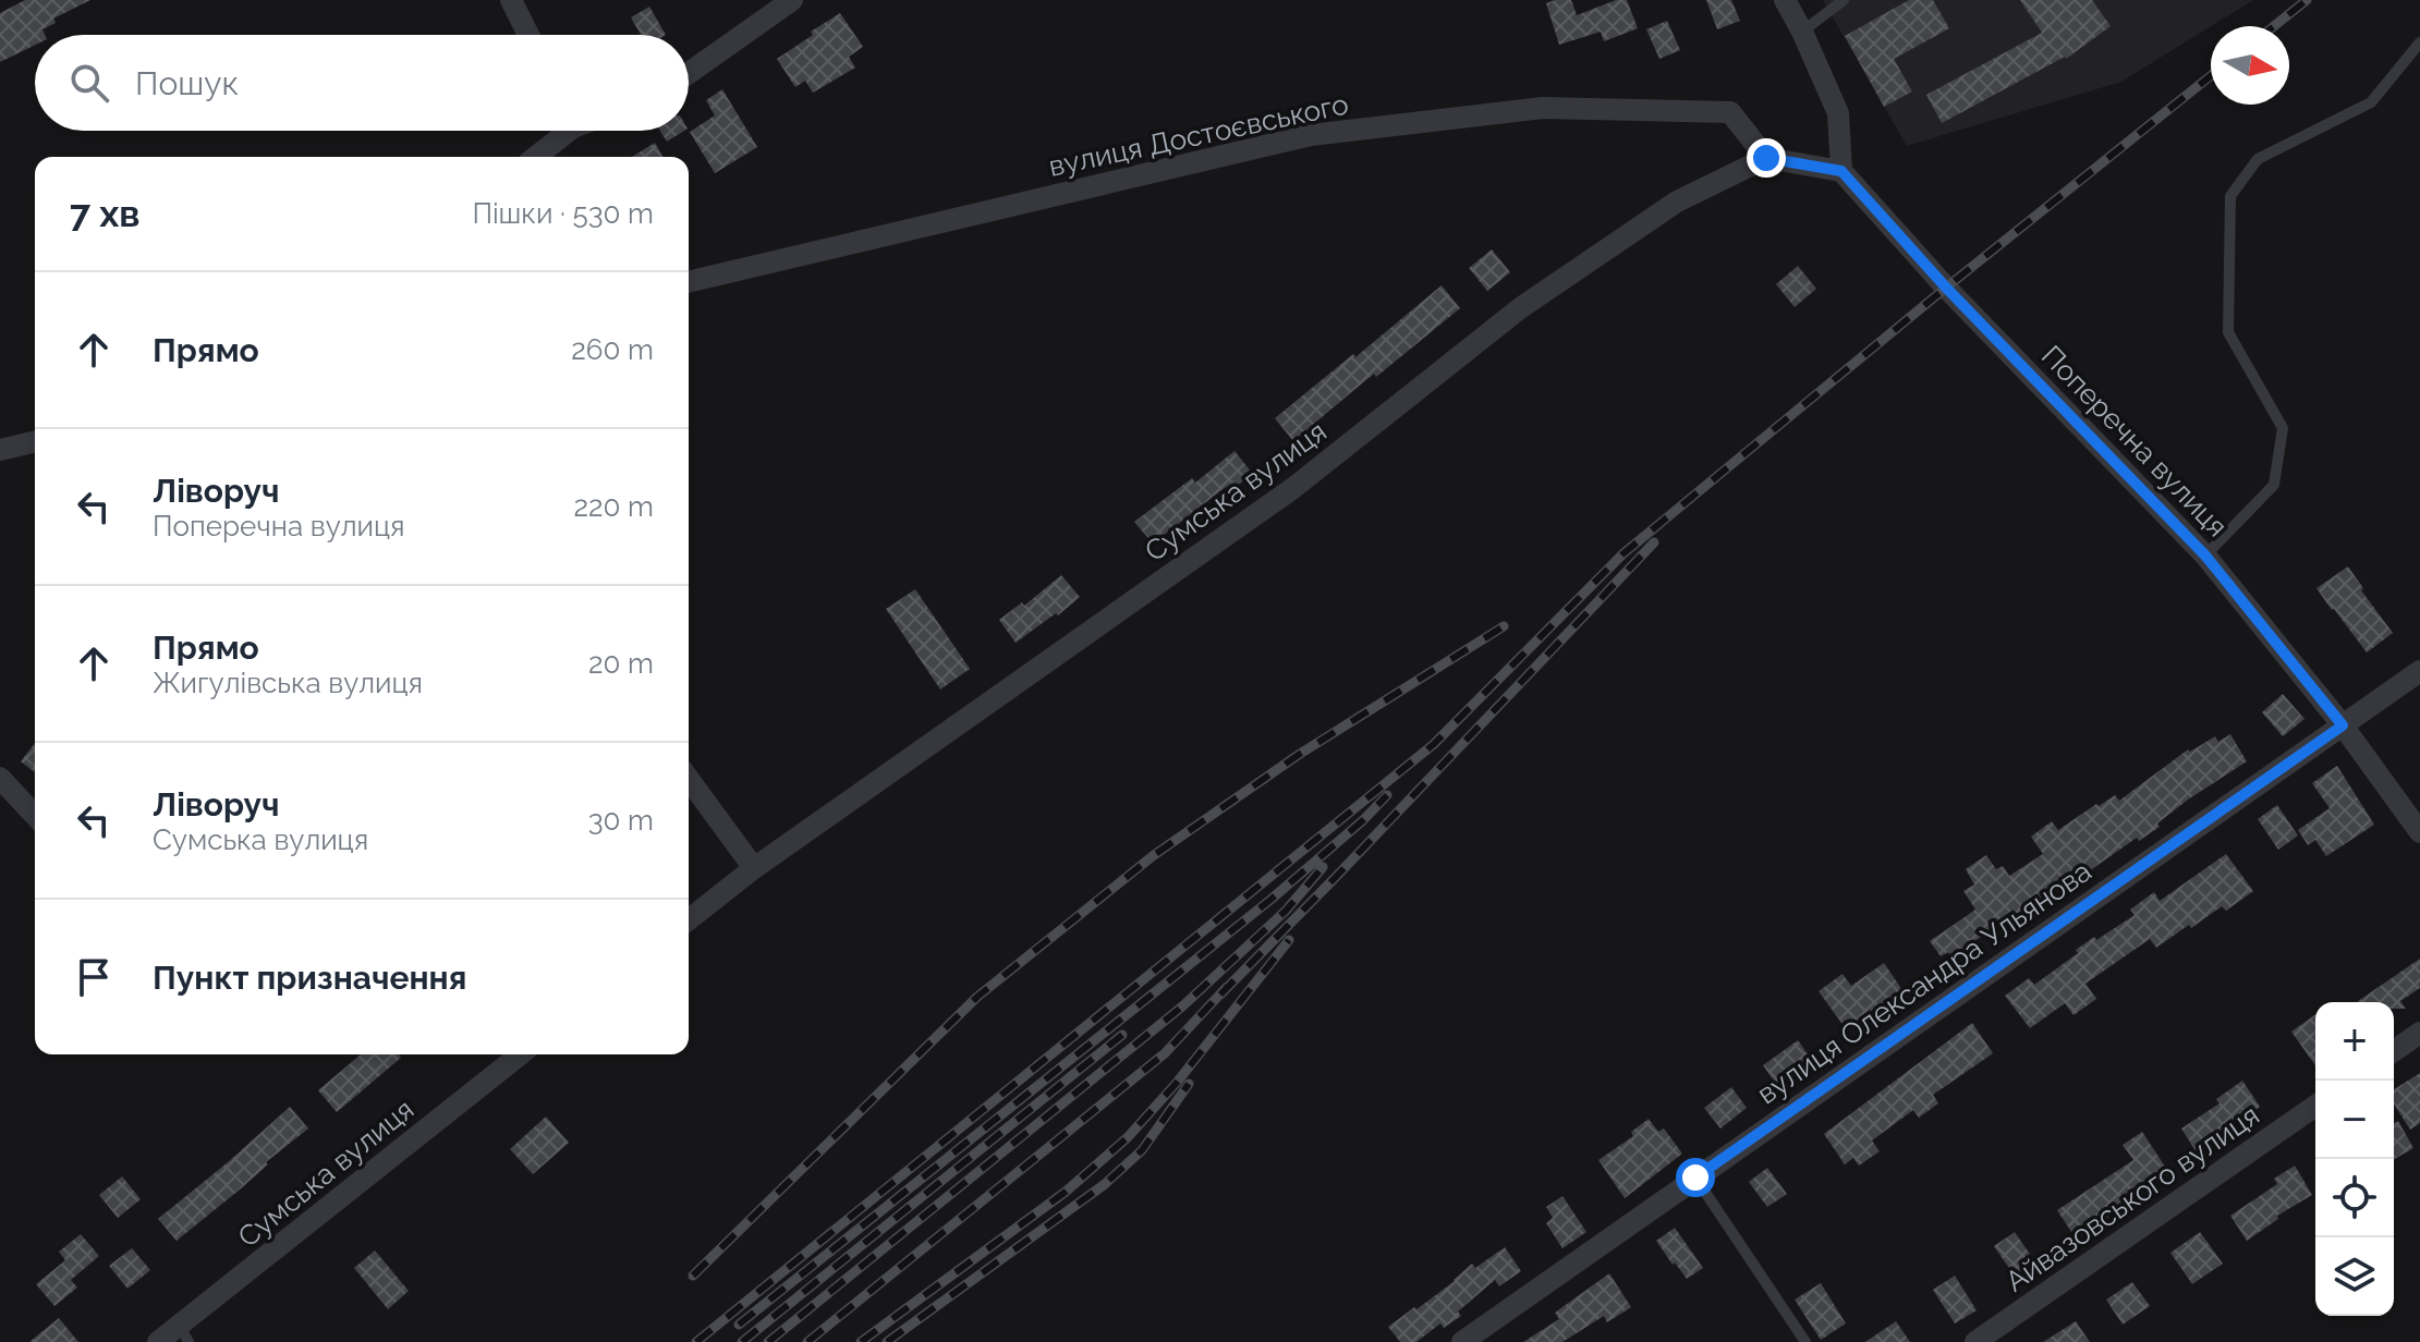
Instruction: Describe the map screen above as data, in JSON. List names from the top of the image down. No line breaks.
{"streets":{"street":["вулиця Достоєвського","Поперечна вулиця","Сумська вулиця","вулиця Олександра Ульянова","Айвазовського вулиця"]},"crossings":[["вулиця Достоєвського","Сумська вулиця"],["Поперечна вулиця","вулиця Олександра Ульянова"]],"north":"right","page":{"search":"Пошук","heading":["7 хв","Пішки · 530 m"],"list":[["Прямо","260 m"],["Ліворуч","Поперечна вулиця","220 m"],["Прямо","Жигулівська вулиця","20 m"],["Ліворуч","Сумська вулиця","30 m"],"Пункт призначення"],"map_buttons":["+","−"]}}
